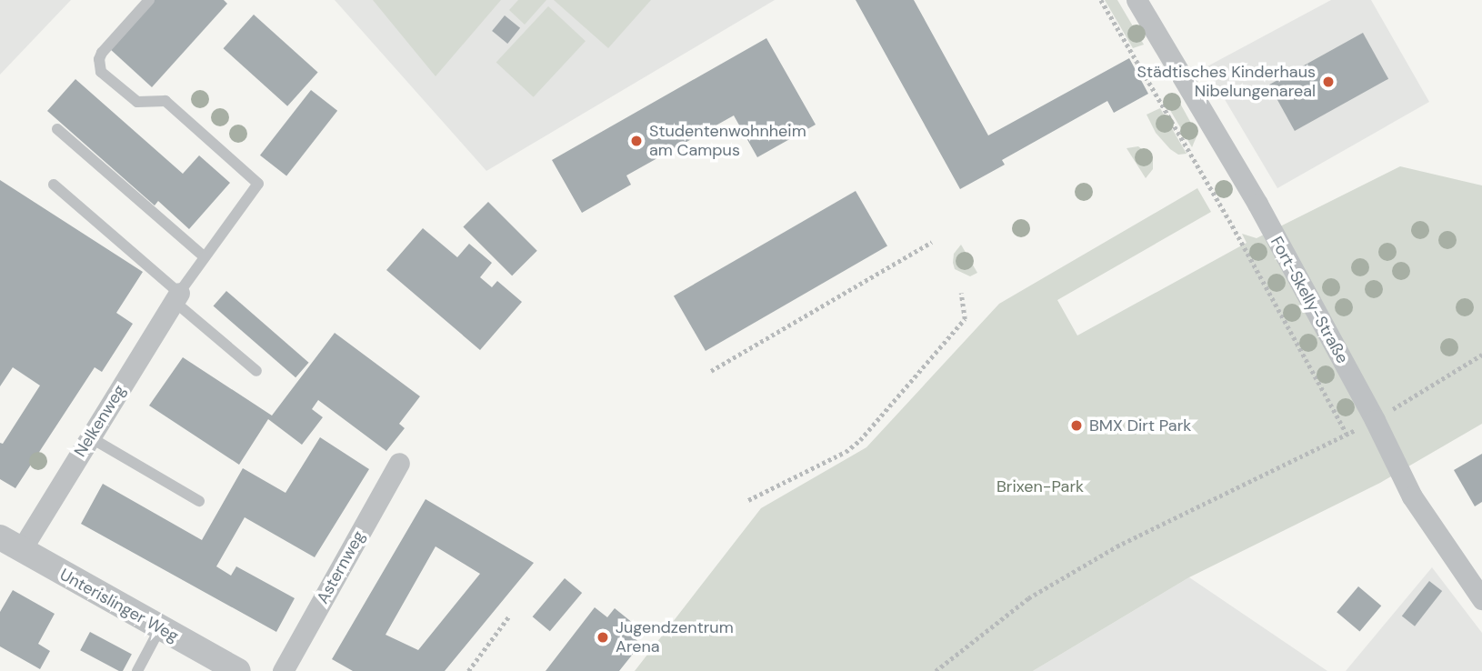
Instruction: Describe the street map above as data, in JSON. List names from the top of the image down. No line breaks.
{"streets":{"street":["Fort-Skelly-Straße","Nelkenweg","Asternweg","Unterislinger Weg"]},"crossings":[["Nelkenweg","Unterislinger Weg"]],"parks":["Brixen-Park"],"places":["Städtisches Kinderhaus Nibelungenareal","Studentenwohnheim am Campus","BMX Dirt Park","Jugendzentrum Arena"]}
